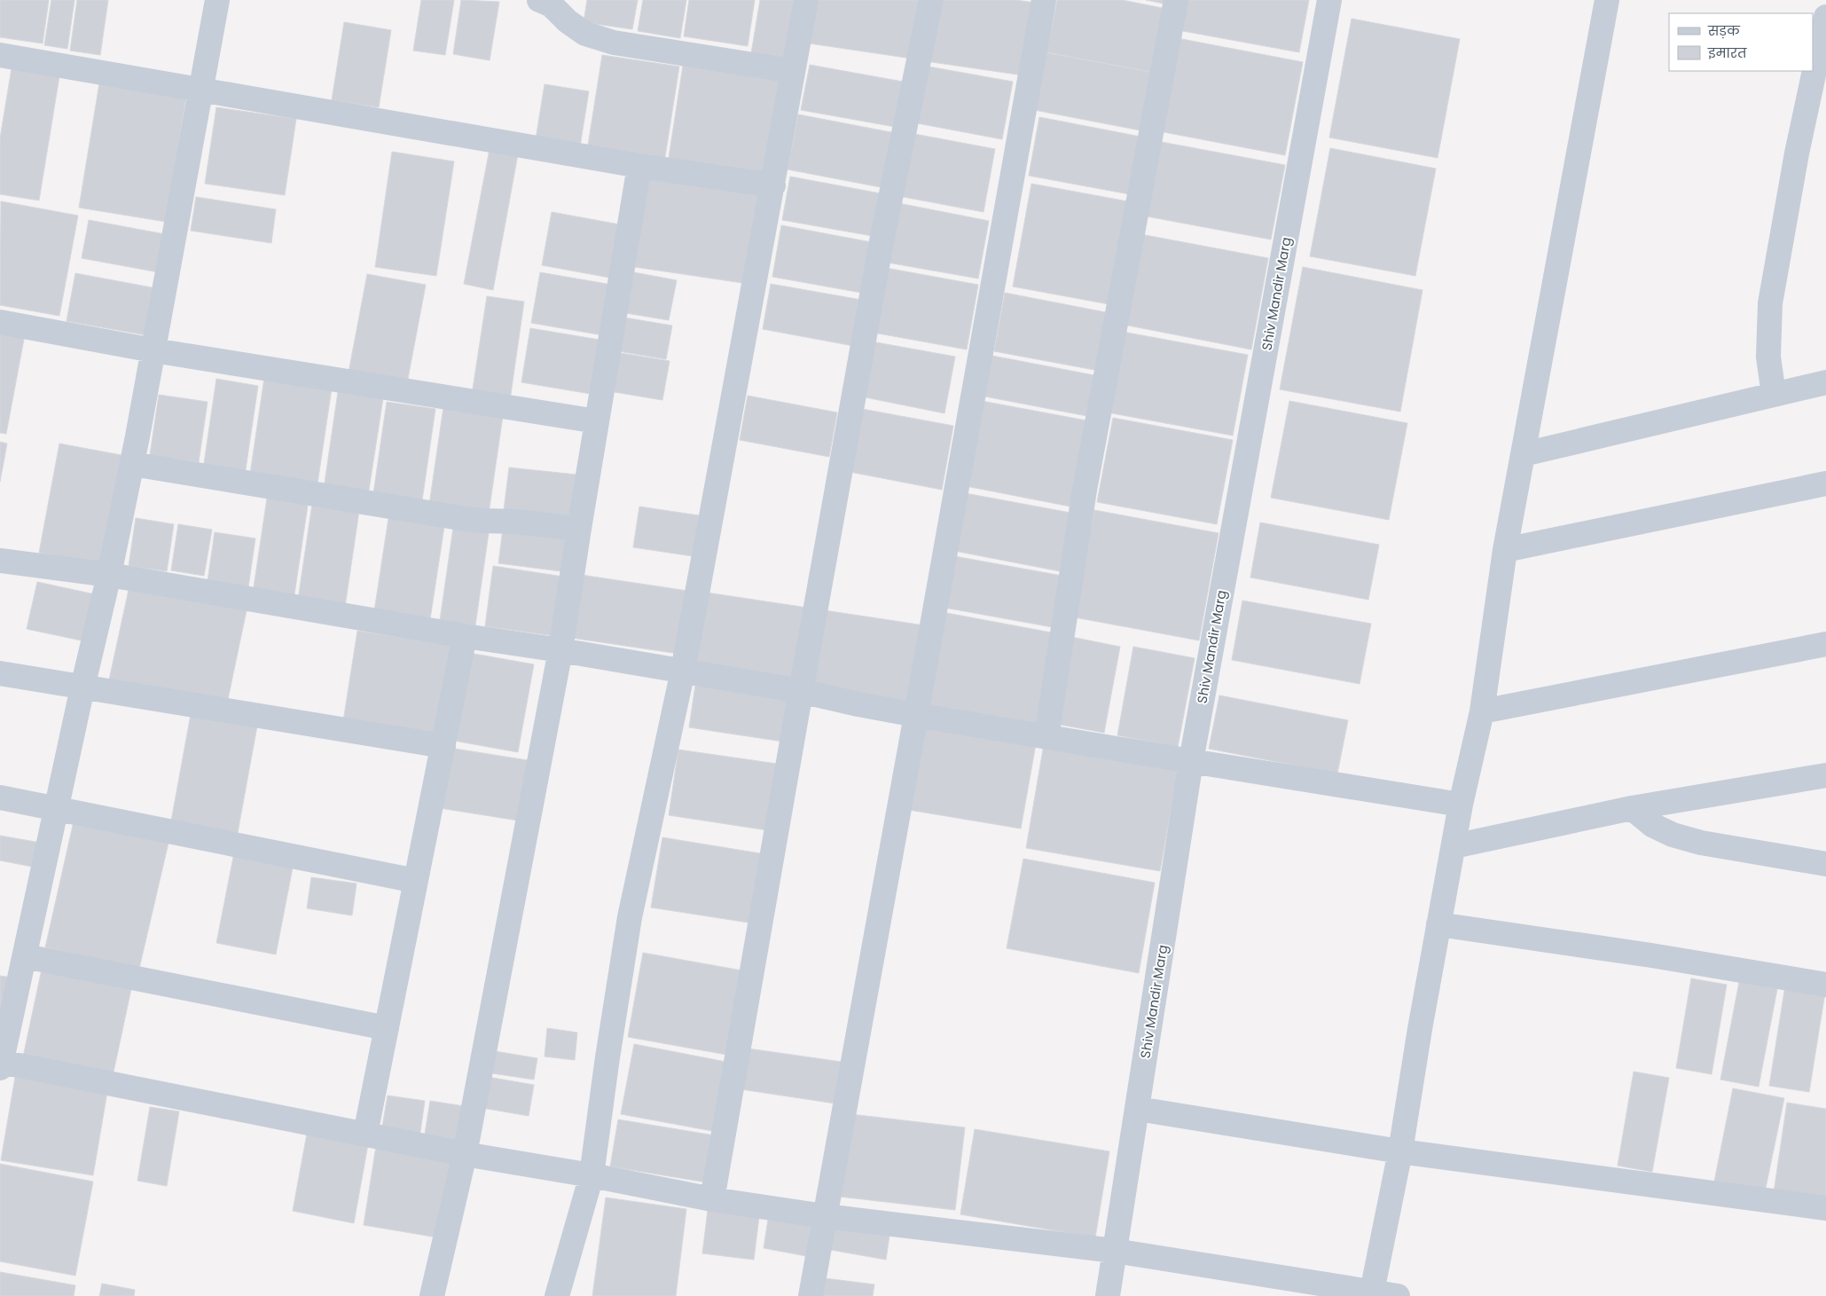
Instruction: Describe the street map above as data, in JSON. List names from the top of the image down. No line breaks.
{"streets":{"street":["Shiv Mandir Marg"]},"legend":["सड़क","इमारत"]}
